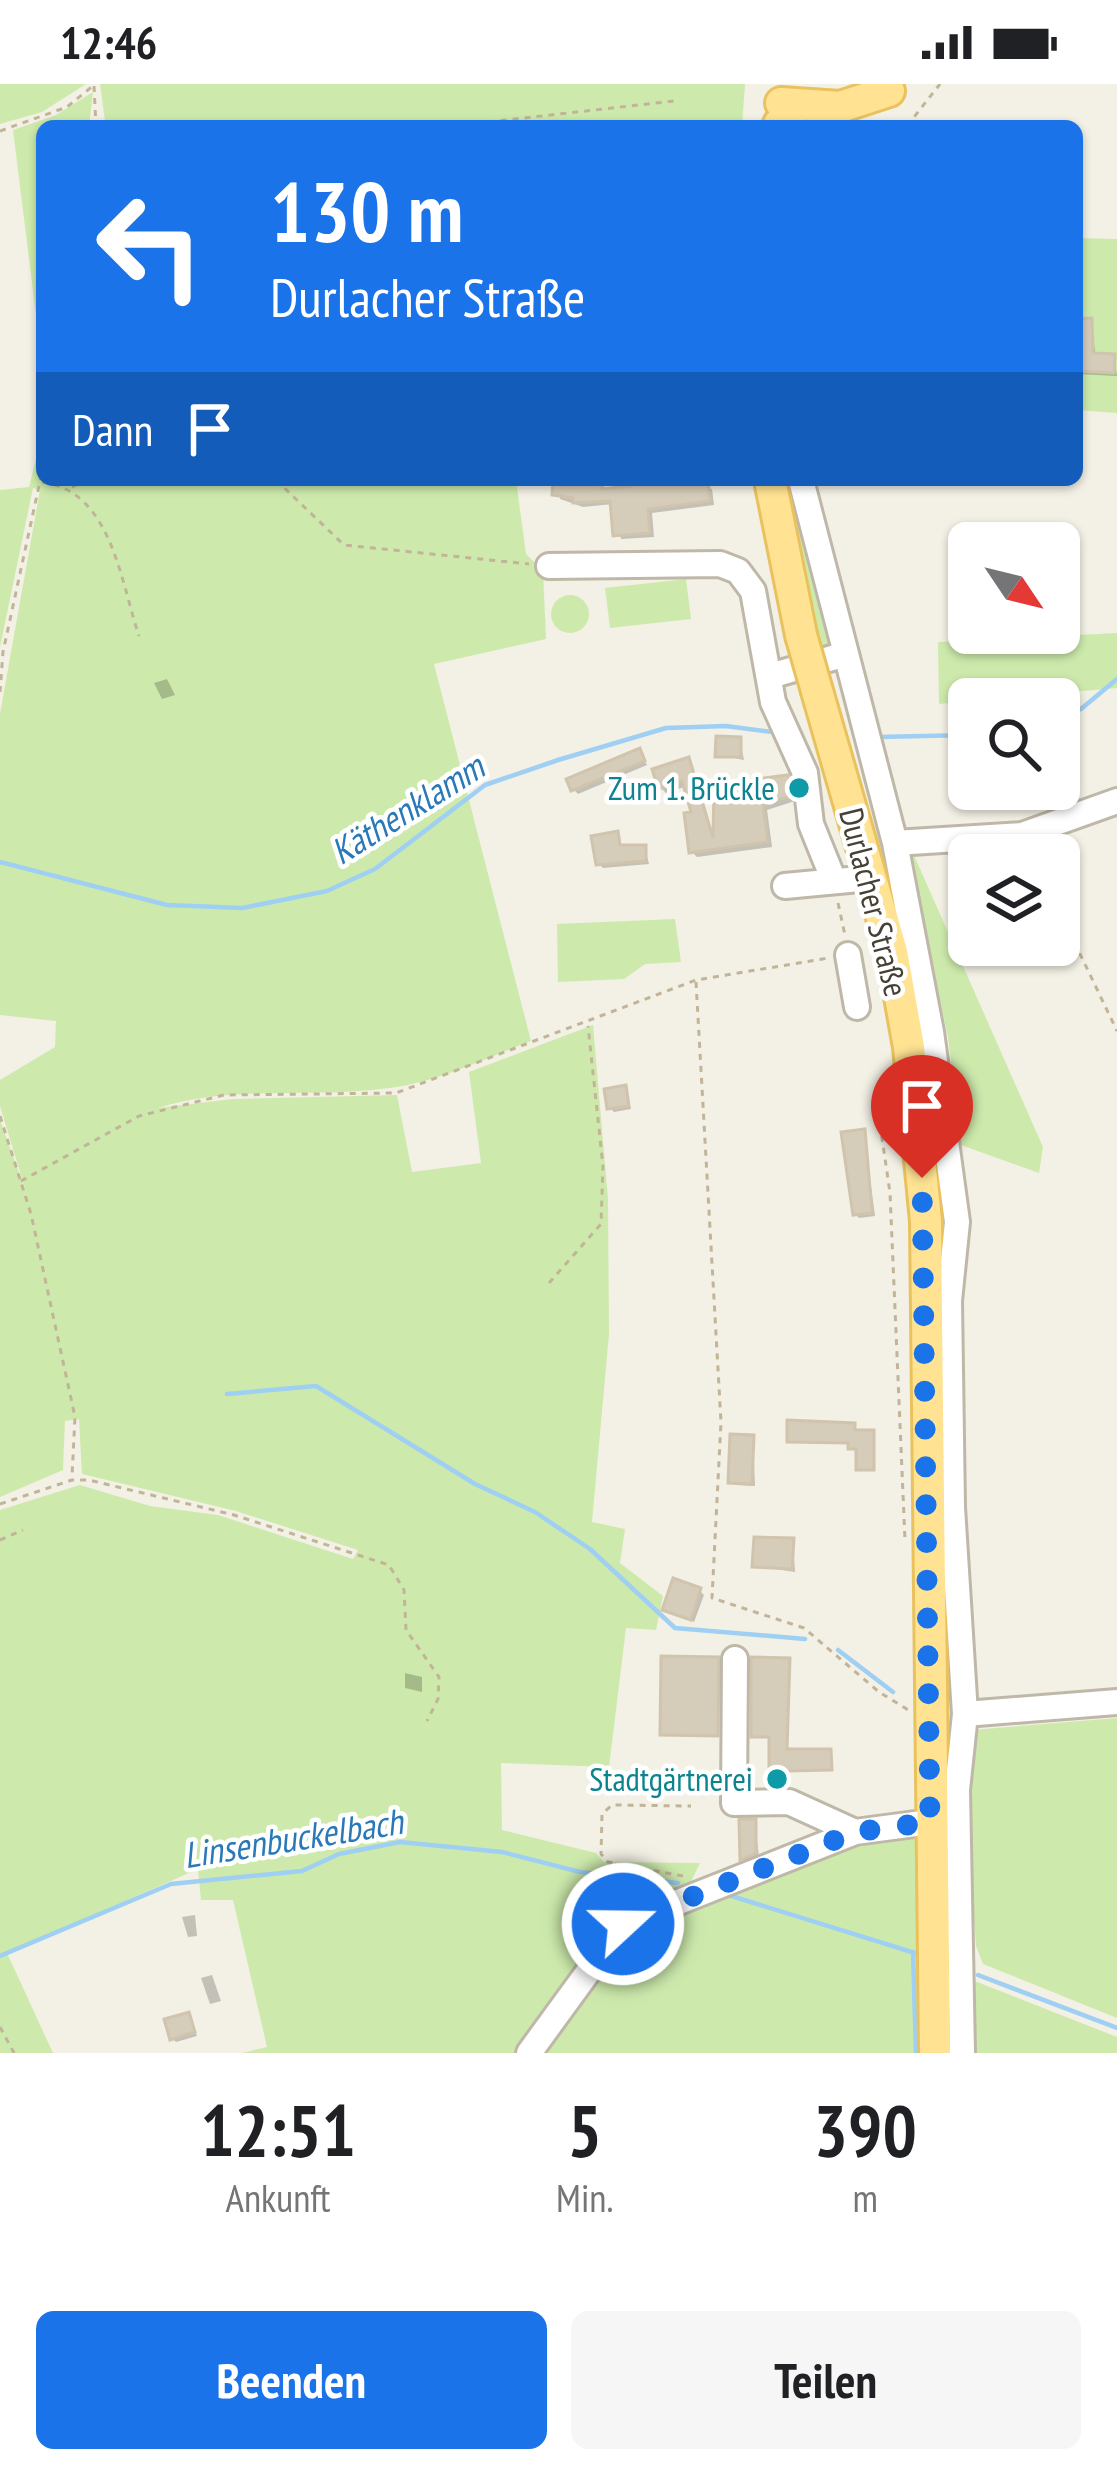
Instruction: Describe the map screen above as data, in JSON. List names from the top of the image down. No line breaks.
{"streets":{"main road":["Durlacher Straße"]},"water":["Käthenklamm","Linsenbuckelbach"],"places":["Zum 1. Brückle","Stadtgärtnerei"],"north":"bottom right","page":{"status":"12:46","turn":["130 m","Durlacher Straße"],"then":"Dann","eta":["12:51","Ankunft","5","Min.","390","m"],"buttons":["Beenden","Teilen"]}}
